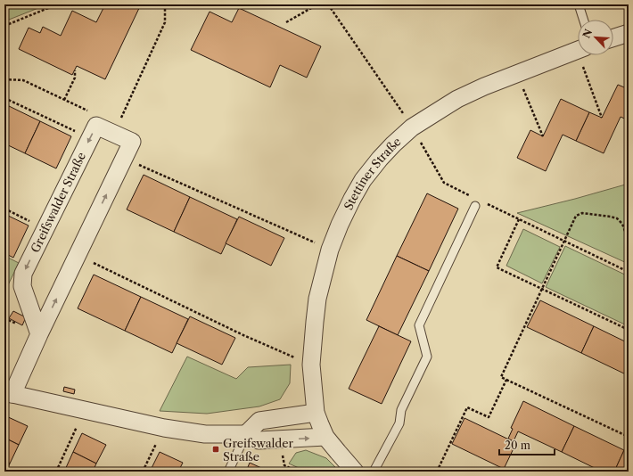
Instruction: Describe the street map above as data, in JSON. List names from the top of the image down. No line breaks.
{"streets":{"street":["Stettiner Straße","Greifswalder Straße"]},"places":{"transit":["Greifswalder Straße"]},"scale_bar":"20 m","north":"top left"}
